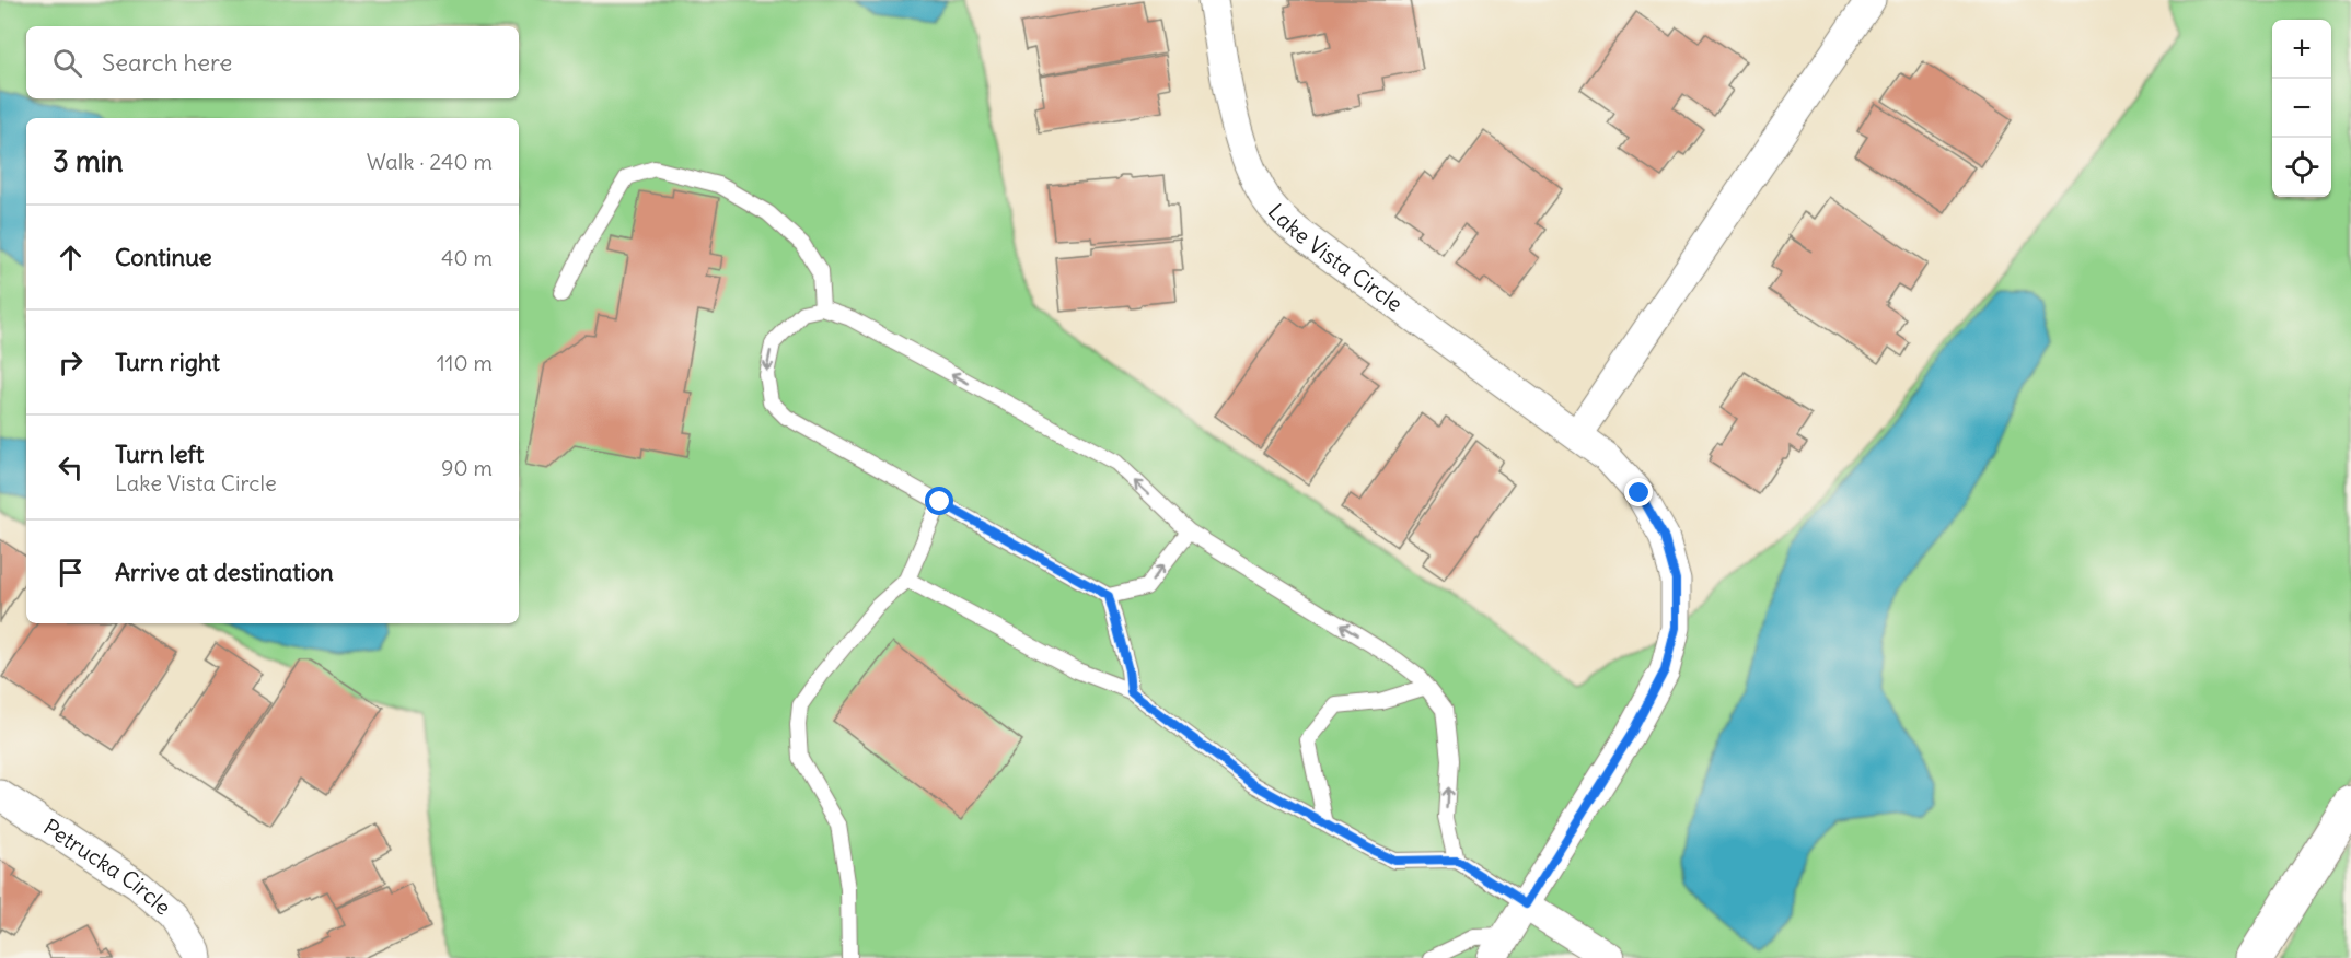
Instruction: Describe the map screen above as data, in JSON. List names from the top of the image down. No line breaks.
{"streets":{"street":["Lake Vista Circle","Petrucka Circle"]},"page":{"map_buttons":["+","−"],"search":"Search here","heading":["3 min","Walk · 240 m"],"list":[["Continue","40 m"],["Turn right","110 m"],["Turn left","Lake Vista Circle","90 m"],"Arrive at destination"]}}
